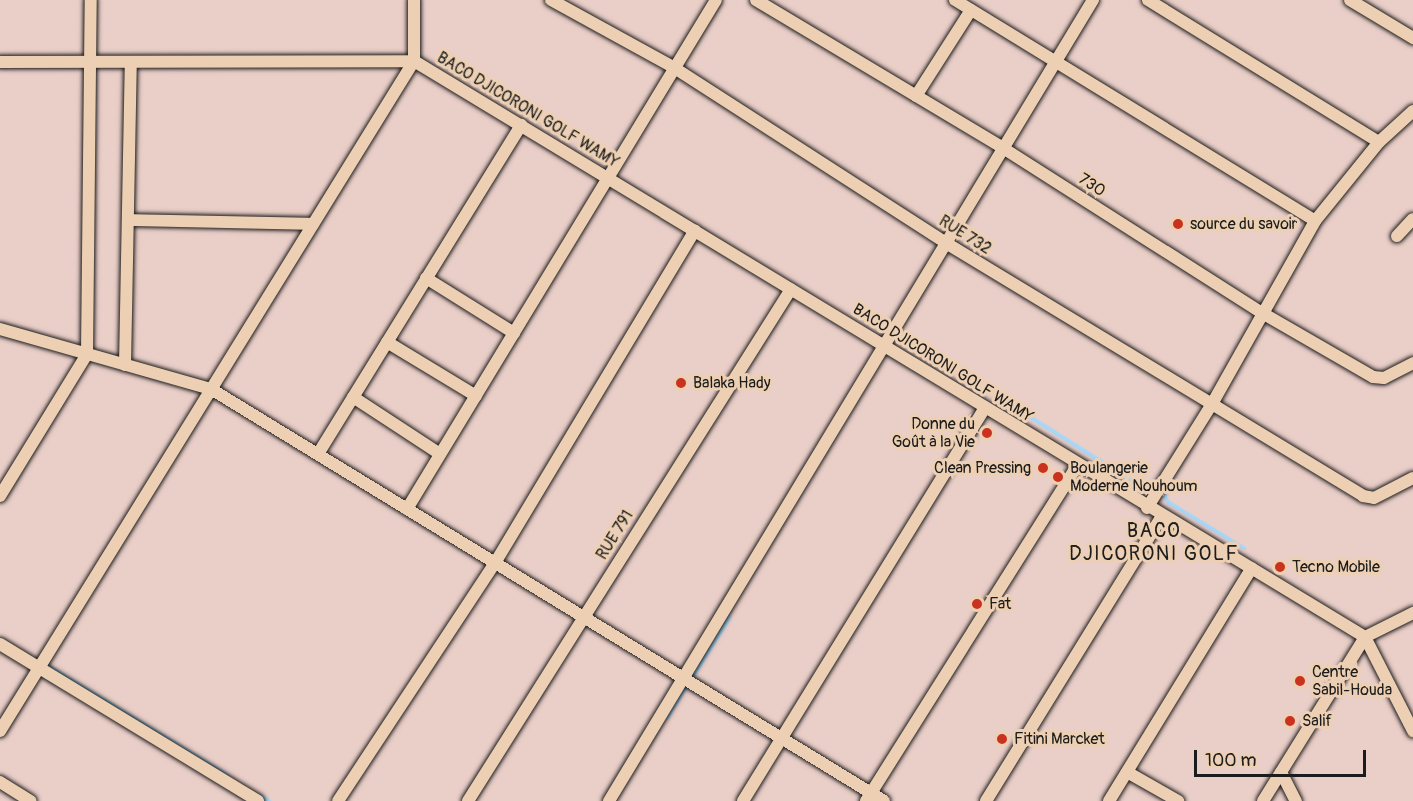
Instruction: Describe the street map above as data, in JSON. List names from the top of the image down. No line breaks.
{"streets":{"street":["BACO DJICORONI GOLF WAMY","730","RUE 732","RUE 791"]},"crossings":[["BACO DJICORONI GOLF WAMY","RUE 791"]],"districts":["BACO DJICORONI GOLF"],"places":["source du savoir","Balaka Hady","Donne du Goût à la Vie","Clean Pressing","Boulangerie Moderne Nouhoum","Tecno Mobile","Fat","Centre Sabil-Houda","Salif","Fitini Marcket"],"scale_bar":"100 m"}
